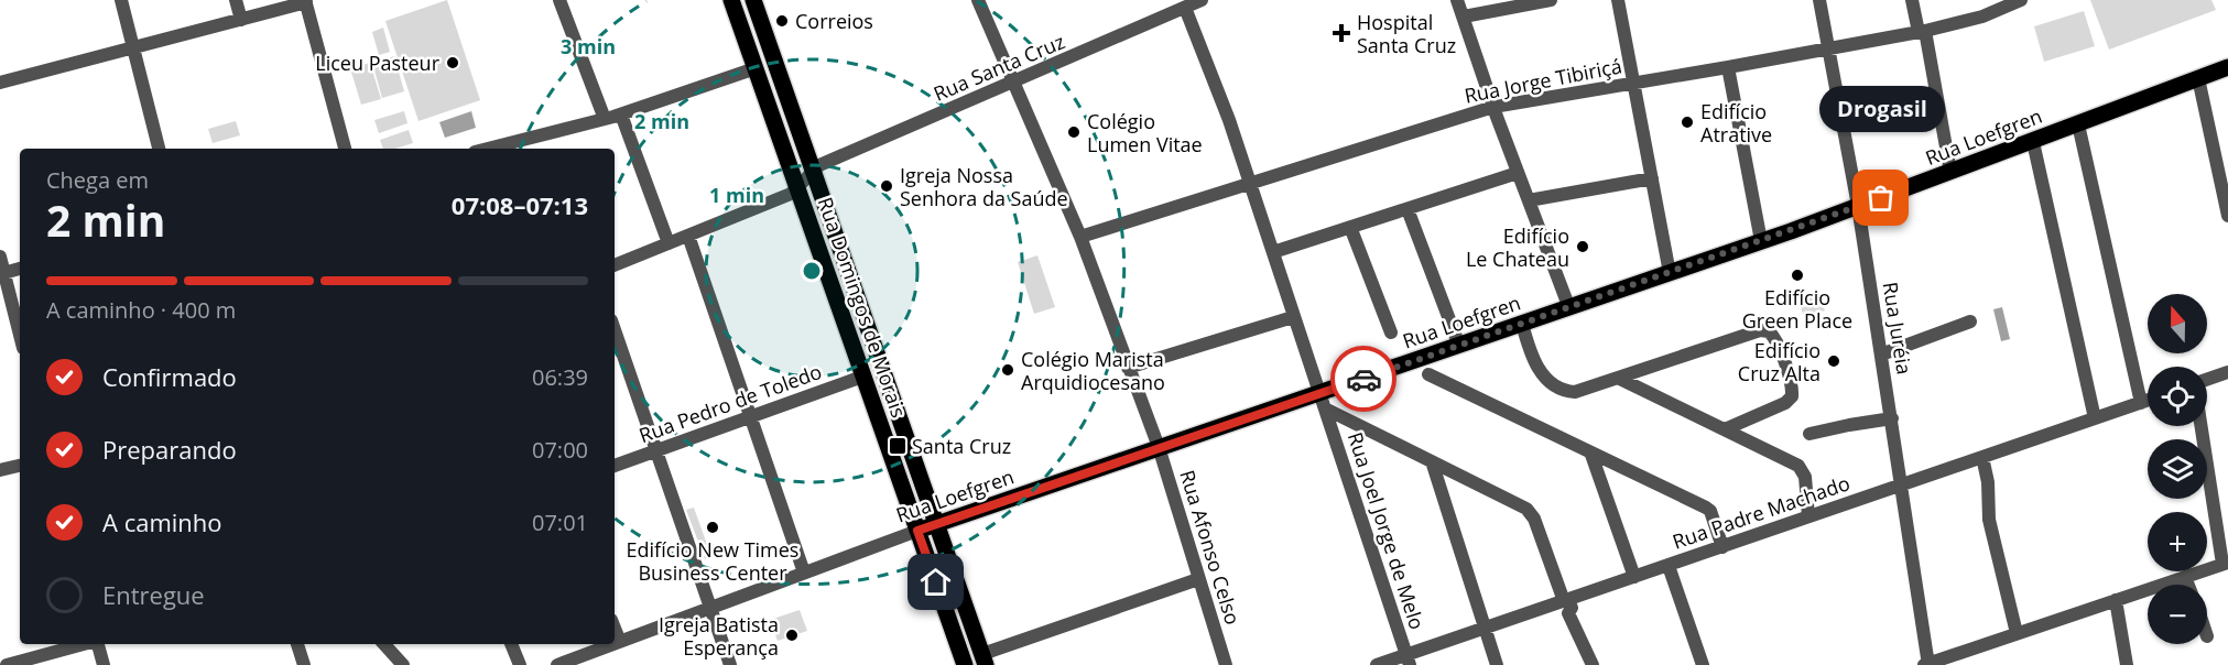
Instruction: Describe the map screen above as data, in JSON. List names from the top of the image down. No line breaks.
{"streets":{"main road":["Rua Loefgren","Rua Domingos de Morais"],"street":["Rua Santa Cruz","Rua Jorge Tibiriçá","Rua Juréia","Rua Pedro de Toledo","Rua Padre Machado","Rua Joel Jorge de Melo","Rua Afonso Celso"]},"crossings":[["Rua Santa Cruz","Rua Domingos de Morais"],["Rua Santa Cruz","Rua Joel Jorge de Melo"],["Rua Santa Cruz","Rua Afonso Celso"],["Rua Jorge Tibiriçá","Rua Juréia"],["Rua Jorge Tibiriçá","Rua Joel Jorge de Melo"],["Rua Jorge Tibiriçá","Rua Afonso Celso"],["Rua Loefgren","Rua Domingos de Morais"],["Rua Loefgren","Rua Juréia"],["Rua Loefgren","Rua Joel Jorge de Melo"],["Rua Loefgren","Rua Afonso Celso"],["Rua Domingos de Morais","Rua Pedro de Toledo"],["Rua Juréia","Rua Padre Machado"],["Rua Padre Machado","Rua Joel Jorge de Melo"]],"places":{"other":["Correios","Liceu Pasteur","Edifício Atrative","Colégio Lumen Vitae","Igreja Nossa Senhora da Saúde","Drogasil","Edifício Le Chateau","Edifício Green Place","Edifício Cruz Alta","Colégio Marista Arquidiocesano","Edifício New Times Business Center","Igreja Batista Esperança"],"health":["Hospital Santa Cruz"],"transit":["Santa Cruz"]},"north":"top","page":{"bubble":"Drogasil","heading":["2 min","Chega em","07:08–07:13"],"bar":"A caminho · 400 m","map_buttons":["+","−"],"list":[["Confirmado","06:39"],["Preparando","07:00"],["A caminho","07:01"],"Entregue"]},"rings":["3 min","2 min","1 min"]}
